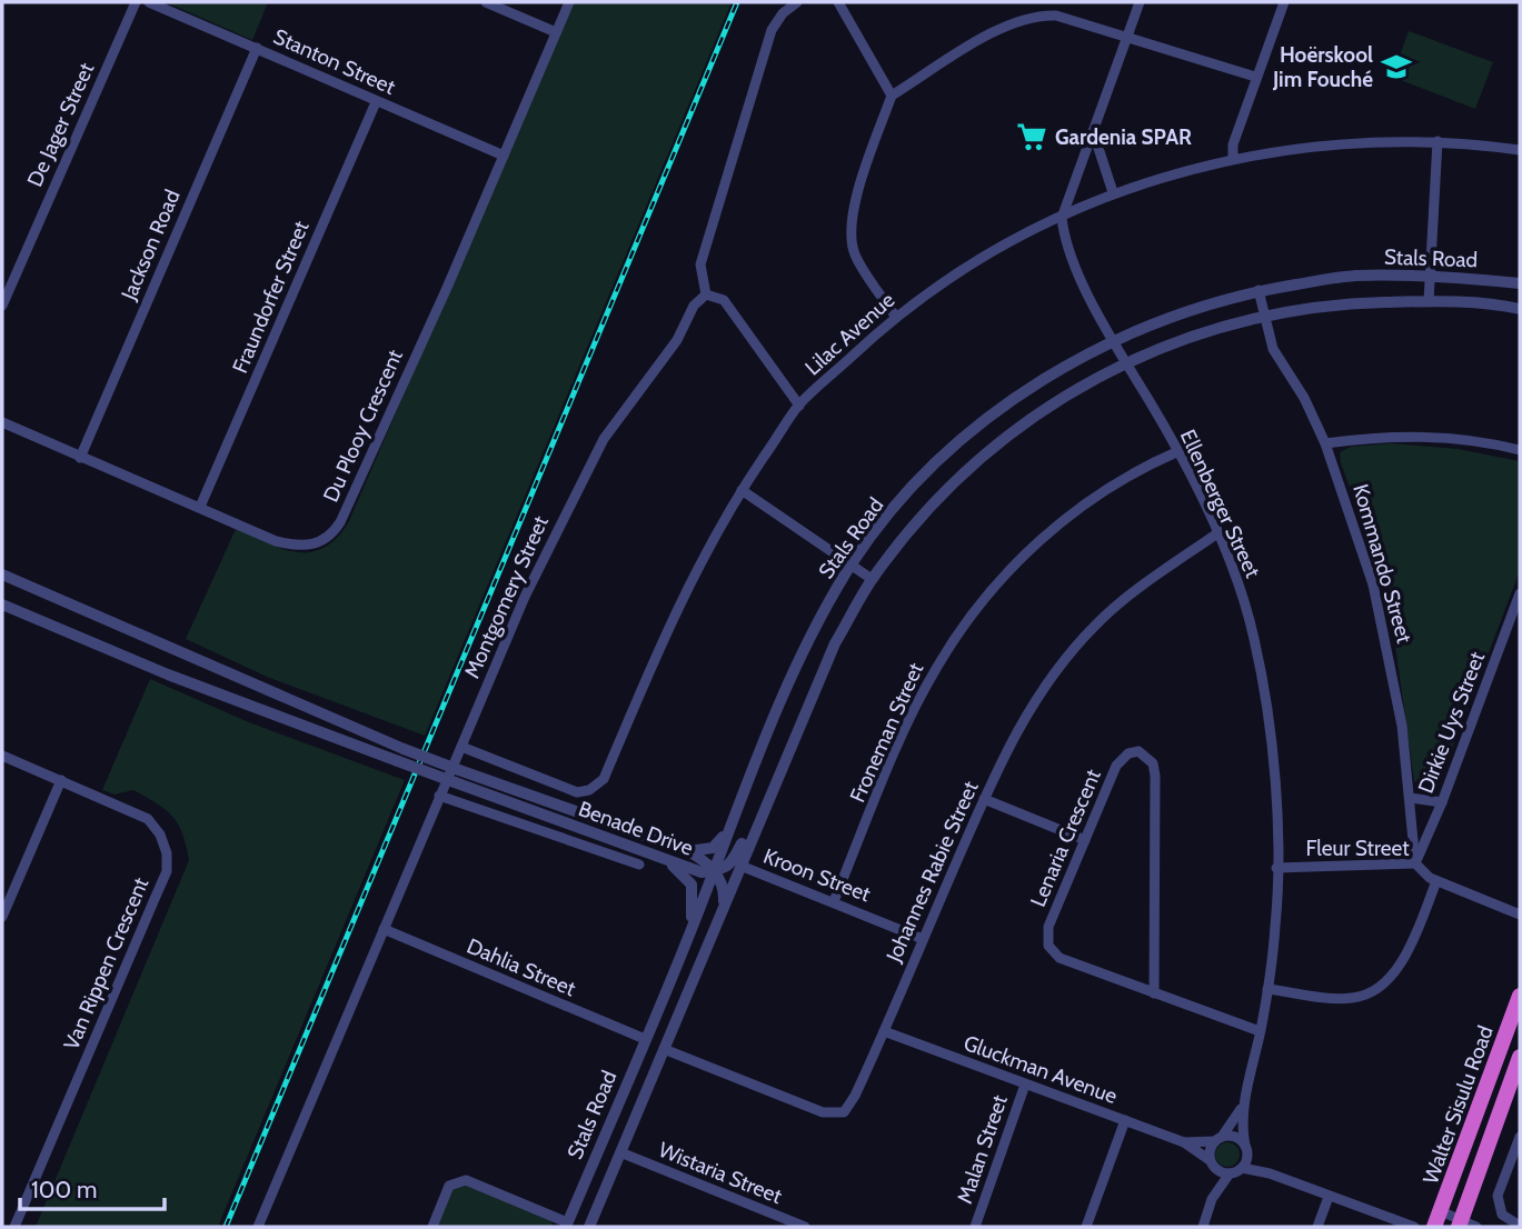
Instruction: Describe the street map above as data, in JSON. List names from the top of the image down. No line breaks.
{"streets":{"highway":["Walter Sisulu Road"],"street":["Stanton Street","De Jager Street","Jackson Road","Stals Road","Fraundorfer Street","Lilac Avenue","Du Plooy Crescent","Ellenberger Street","Kommando Street","Montgomery Street","Dirkie Uys Street","Froneman Street","Benade Drive","Lenaria Crescent","Fleur Street","Johannes Rabie Street","Kroon Street","Van Rippen Crescent","Dahlia Street","Gluckman Avenue","Malan Street","Wistaria Street"]},"crossings":[["Stanton Street","Jackson Road"],["Stanton Street","Fraundorfer Street"],["Stanton Street","Du Plooy Crescent"],["Jackson Road","Du Plooy Crescent"],["Stals Road","Ellenberger Street"],["Stals Road","Kommando Street"],["Stals Road","Benade Drive"],["Stals Road","Johannes Rabie Street"],["Stals Road","Kroon Street"],["Stals Road","Dahlia Street"],["Stals Road","Wistaria Street"],["Fraundorfer Street","Du Plooy Crescent"],["Lilac Avenue","Ellenberger Street"],["Lilac Avenue","Montgomery Street"],["Ellenberger Street","Froneman Street"],["Ellenberger Street","Lenaria Crescent"],["Ellenberger Street","Fleur Street"],["Ellenberger Street","Johannes Rabie Street"],["Ellenberger Street","Gluckman Avenue"],["Kommando Street","Dirkie Uys Street"],["Kommando Street","Fleur Street"],["Montgomery Street","Dahlia Street"],["Dirkie Uys Street","Fleur Street"],["Froneman Street","Kroon Street"],["Johannes Rabie Street","Kroon Street"],["Johannes Rabie Street","Gluckman Avenue"],["Gluckman Avenue","Malan Street"]],"places":{"school or university":["Hoërskool Jim Fouché"],"supermarket":["Gardenia SPAR"]},"scale_bar":"100 m"}
